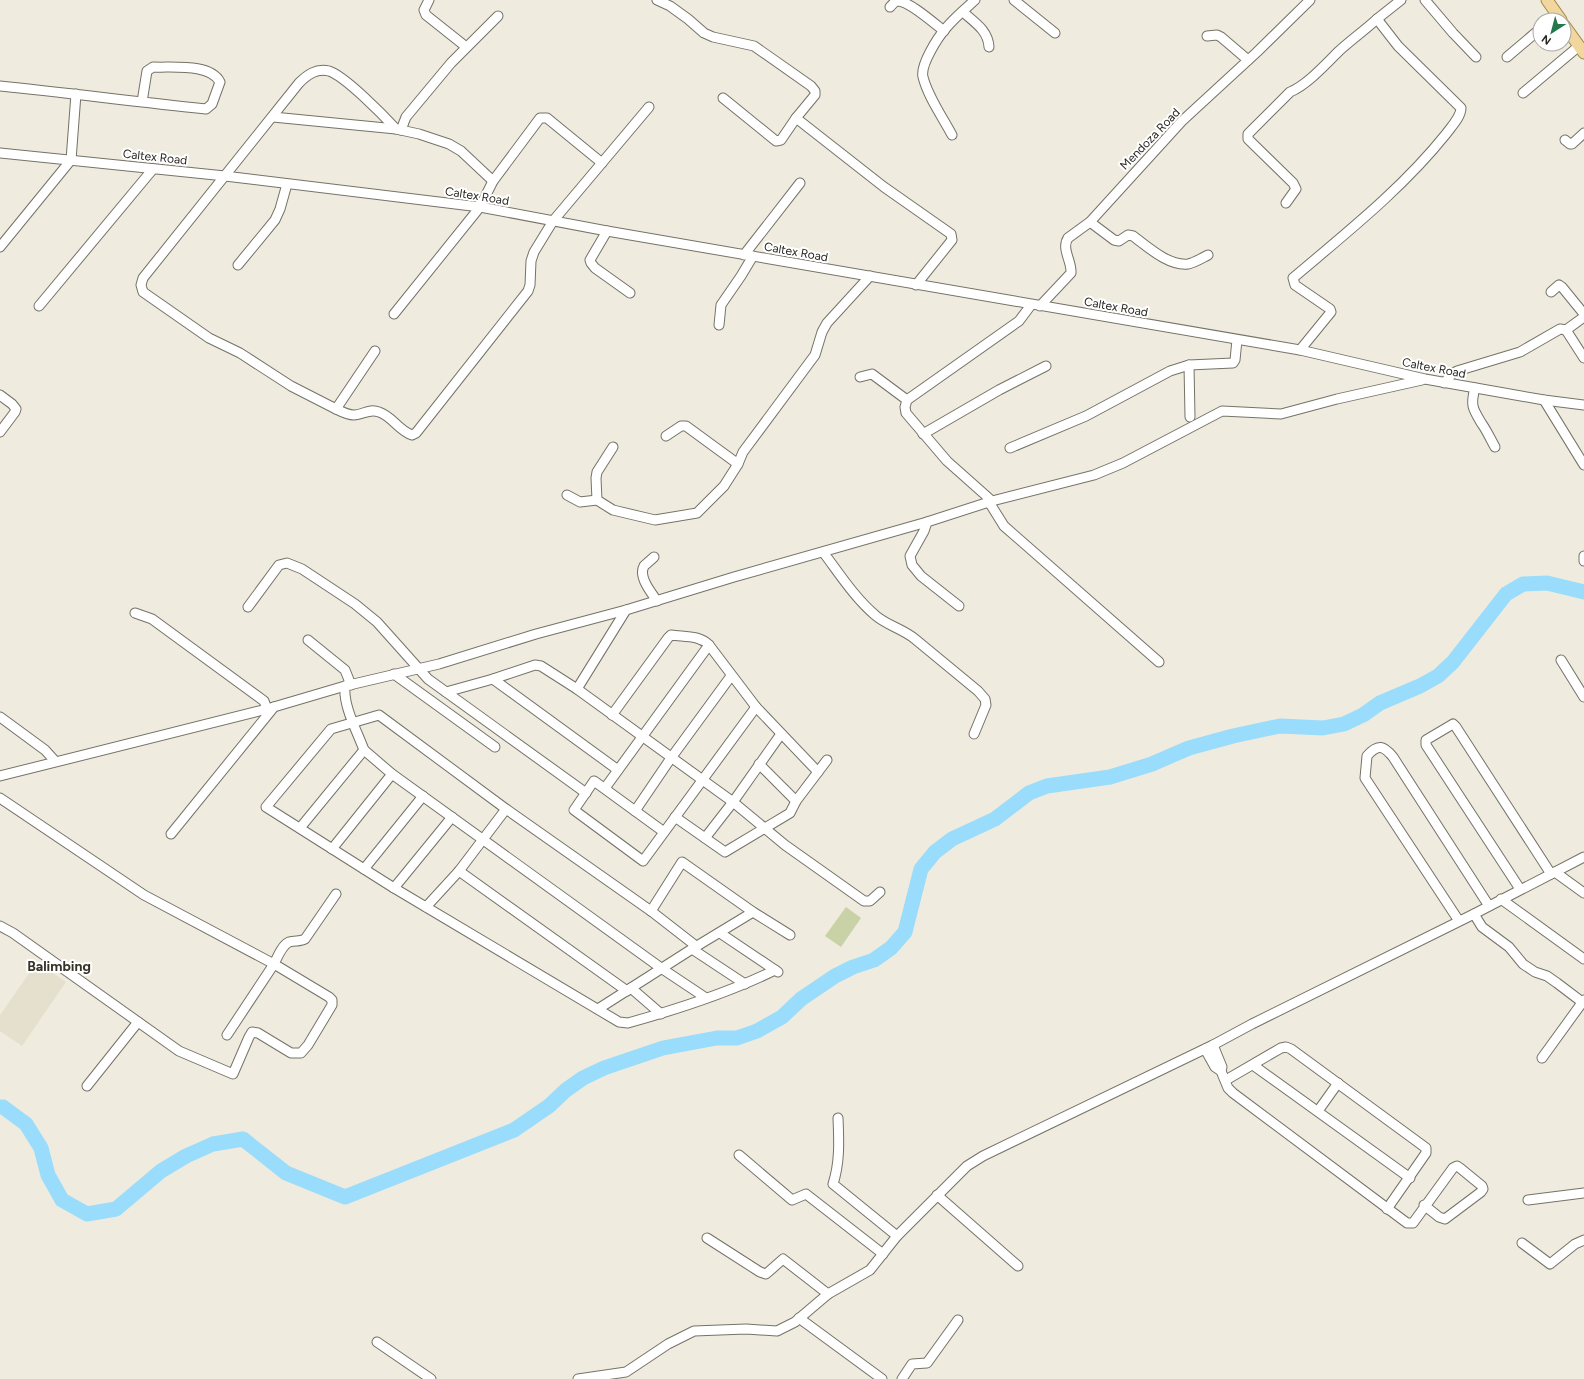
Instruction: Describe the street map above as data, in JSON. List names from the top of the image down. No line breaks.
{"streets":{"street":["Mendoza Road","Caltex Road"]},"crossings":[["Mendoza Road","Caltex Road"]],"districts":["Balimbing"],"north":"bottom left"}
